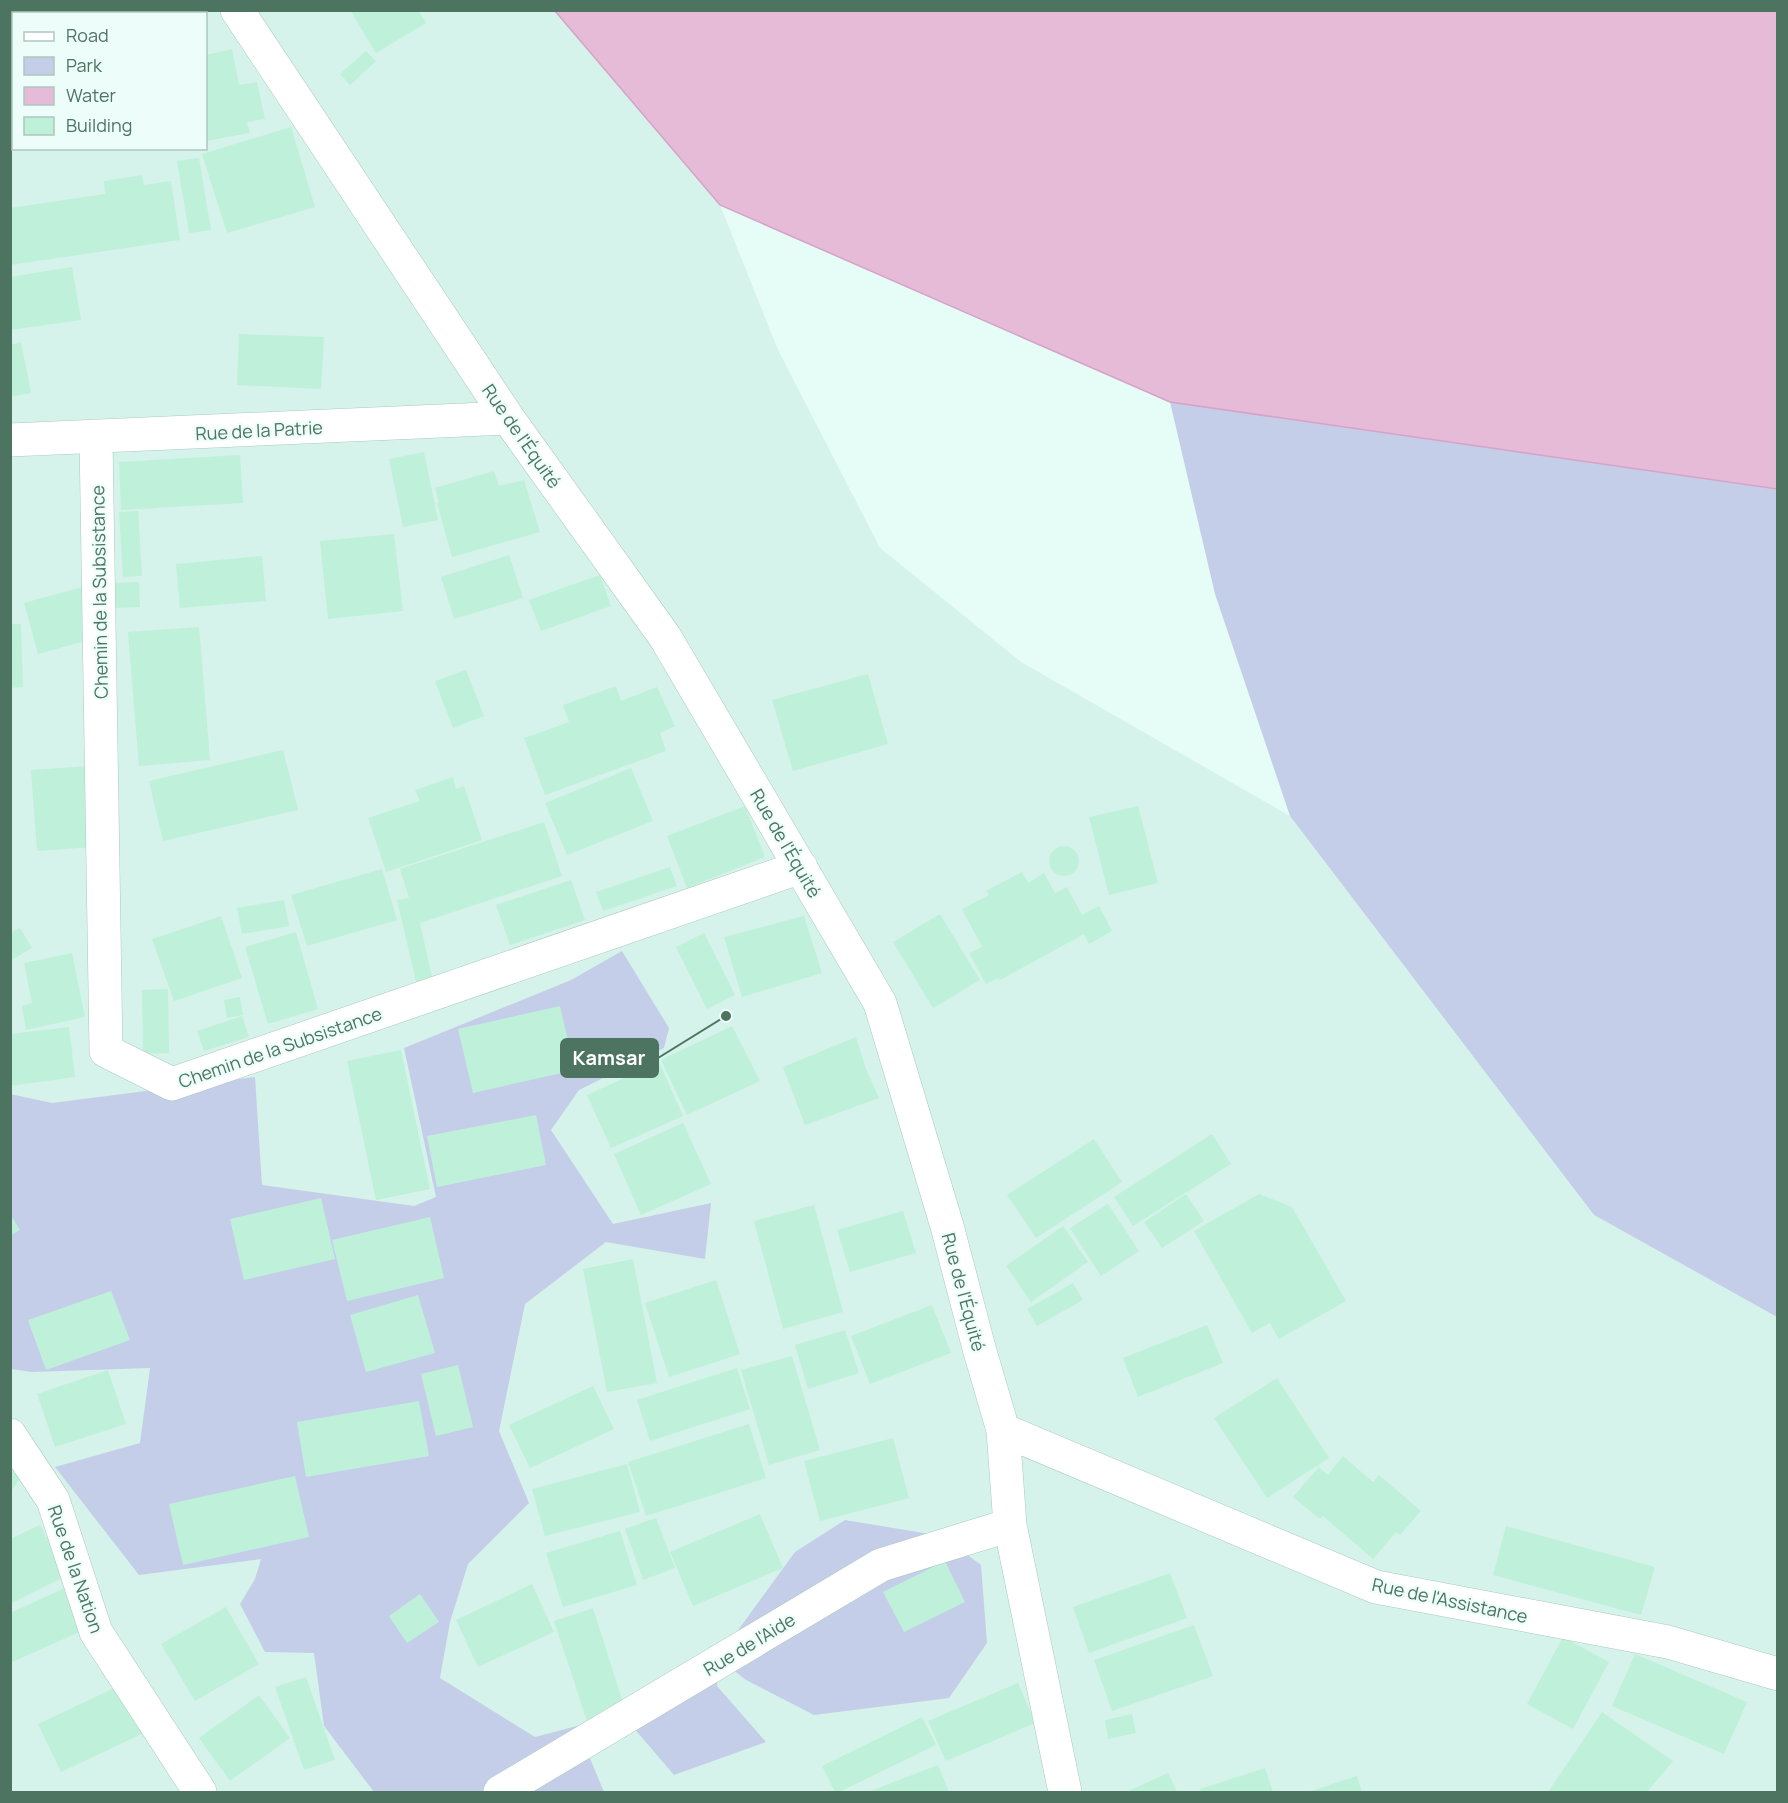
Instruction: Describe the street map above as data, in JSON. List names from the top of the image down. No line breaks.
{"streets":{"street":["Rue de la Patrie","Rue de l'Équité","Chemin de la Subsistance","Rue de la Nation","Rue de l'Assistance","Rue de l'Aide"]},"crossings":[["Rue de la Patrie","Rue de l'Équité"],["Rue de la Patrie","Chemin de la Subsistance"],["Rue de l'Équité","Chemin de la Subsistance"],["Rue de l'Équité","Rue de l'Assistance"],["Rue de l'Équité","Rue de l'Aide"]],"places":["Kamsar"],"legend":["Road","Park","Water","Building"]}
